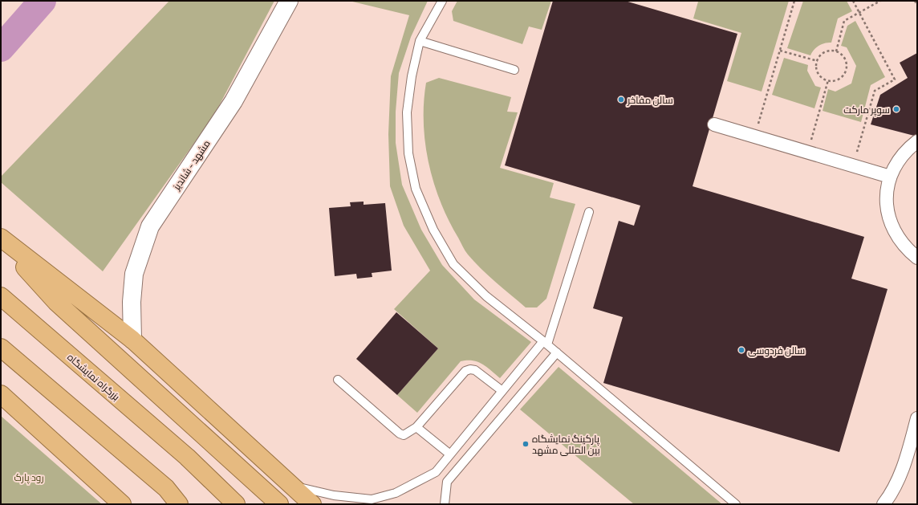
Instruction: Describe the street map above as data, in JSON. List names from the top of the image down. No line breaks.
{"streets":{"highway":["بزرگراه نمایشگاه"],"main road":["مشهد - شاندیز"]},"parks":["رود پارک"],"places":["سالن مفاخر","سوپر مارکت","سالن فردوسی","پارکینگ نمایشگاه بین المللی مشهد"]}
